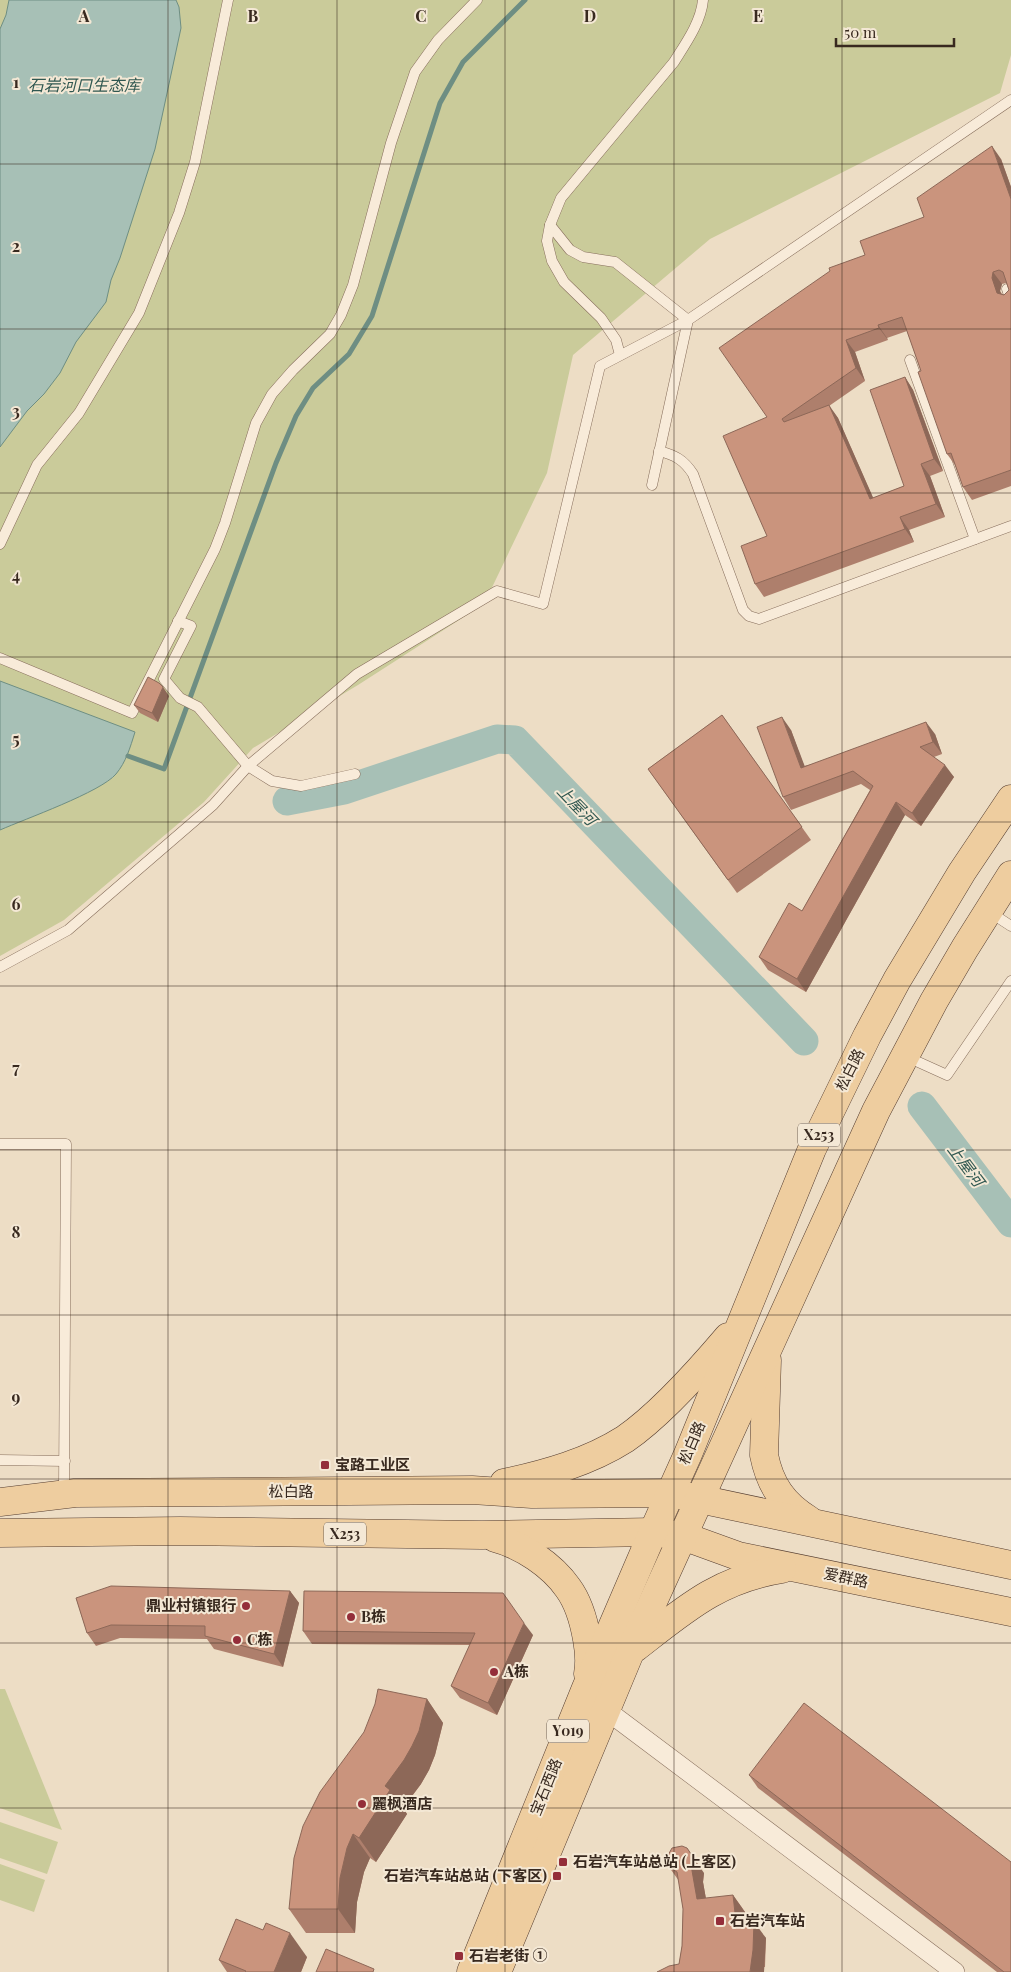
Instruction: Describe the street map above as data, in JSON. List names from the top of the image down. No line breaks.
{"streets":{"main road":["松白路","X253","爱群路","Y019","宝石西路"]},"crossings":[["松白路","X253"],["松白路","爱群路"],["松白路","宝石西路"],["X253","爱群路"],["X253","宝石西路"],["爱群路","宝石西路"]],"water":["石岩河口生态库","上屋河"],"places":{"transit":["宝路工业区","石岩汽车站总站 (上客区)","石岩汽车站总站 (下客区)","石岩汽车站","石岩老街 ①"],"other":["鼎业村镇银行","B栋","C栋","A栋","麗枫酒店"]},"scale_bar":"50 m","grid":{"columns":["A","B","C","D","E"],"rows":["1","2","3","4","5","6","7","8","9"]}}
